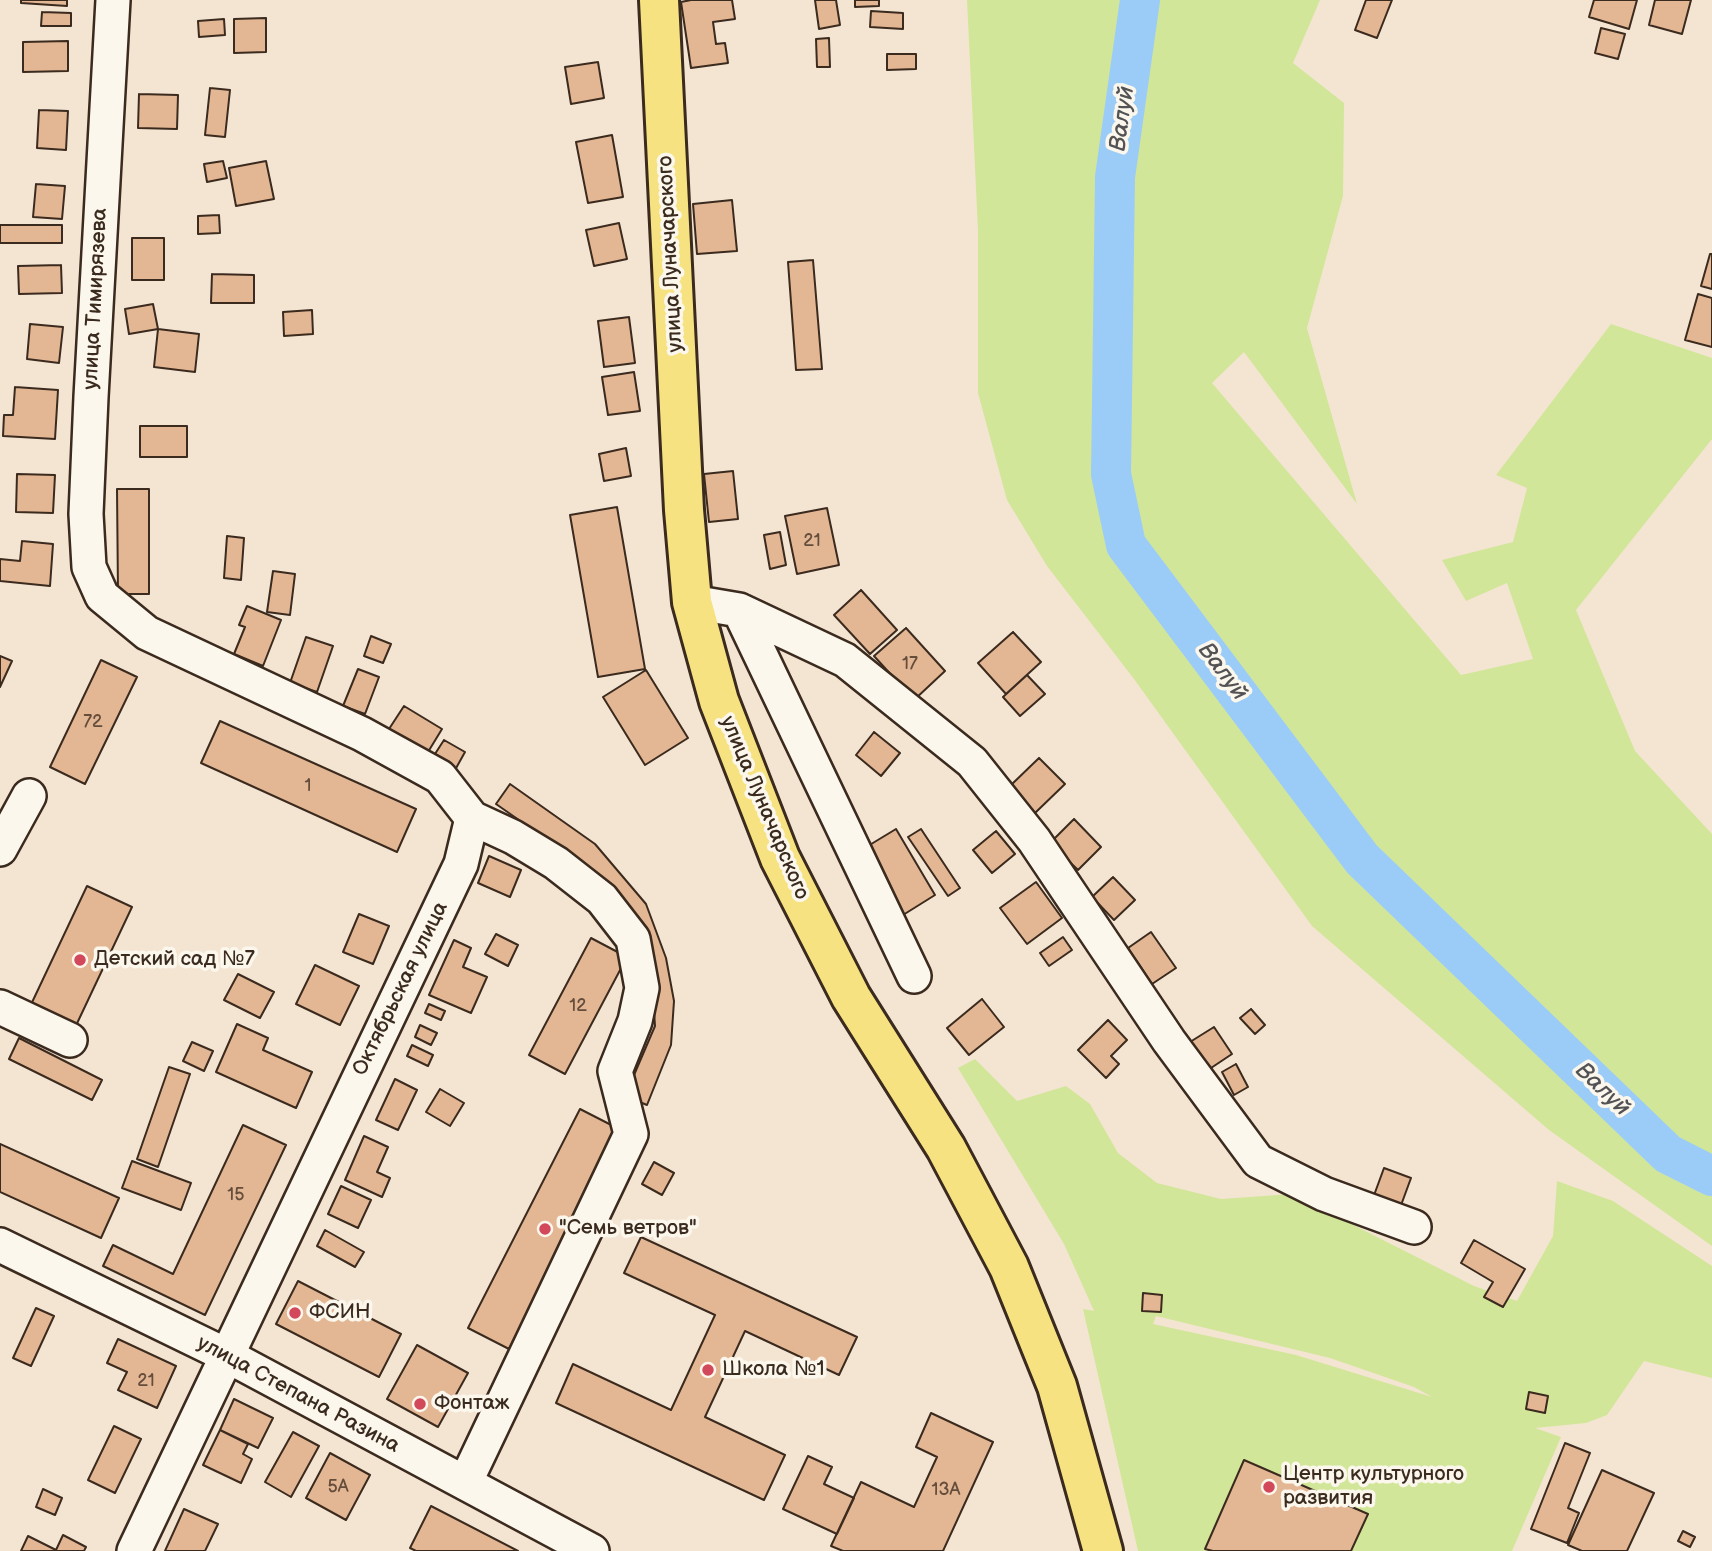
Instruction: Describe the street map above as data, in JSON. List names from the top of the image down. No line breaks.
{"streets":{"main road":["улица Луначарского"],"street":["улица Тимирязева","Октябрьская улица","улица Степана Разина"]},"crossings":[["улица Тимирязева","Октябрьская улица"],["Октябрьская улица","улица Степана Разина"]],"water":["Валуй"],"places":["Детский сад №7","\"Семь ветров\"","ФСИН","Школа №1","Фонтаж","Центр культурного развития"],"house_numbers":["21","17","72","1","12","15","21","5А","13А"]}
